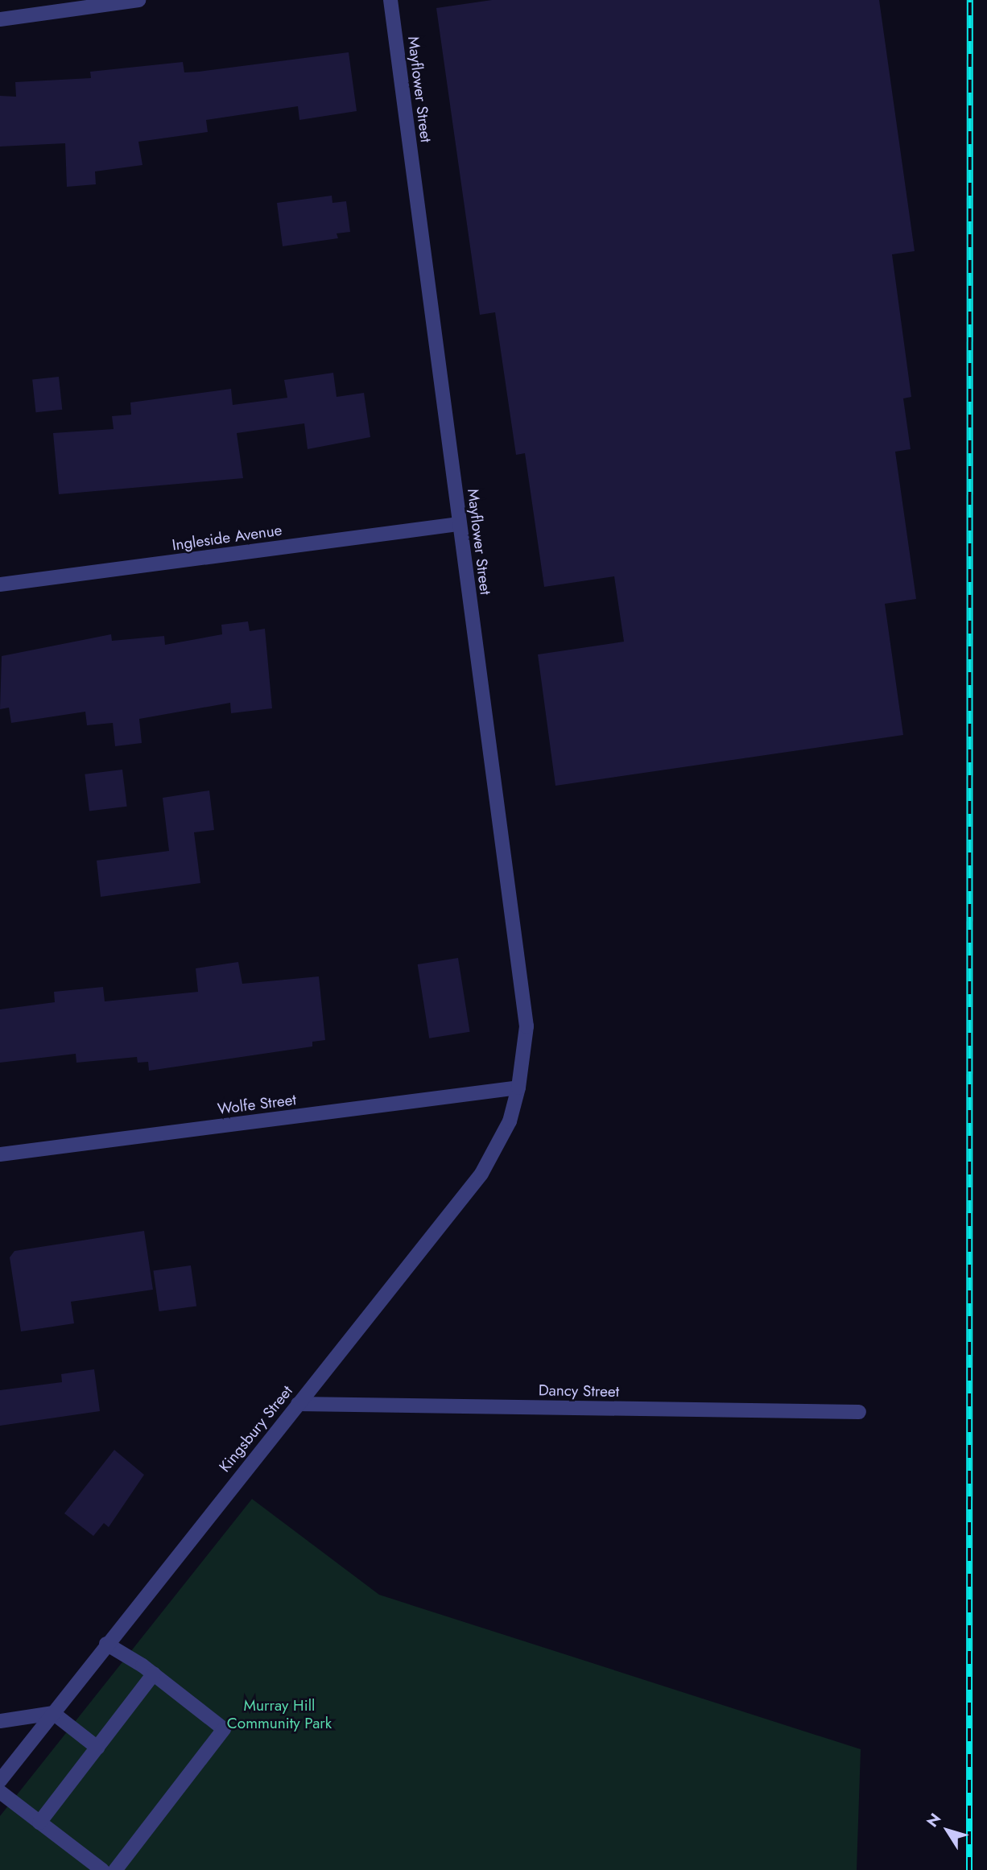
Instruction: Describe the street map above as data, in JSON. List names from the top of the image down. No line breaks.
{"streets":{"street":["Mayflower Street","Ingleside Avenue","Wolfe Street","Dancy Street","Kingsbury Street"]},"crossings":[["Mayflower Street","Ingleside Avenue"],["Mayflower Street","Wolfe Street"],["Mayflower Street","Kingsbury Street"],["Wolfe Street","Kingsbury Street"],["Dancy Street","Kingsbury Street"]],"parks":["Murray Hill Community Park"],"north":"top left"}
